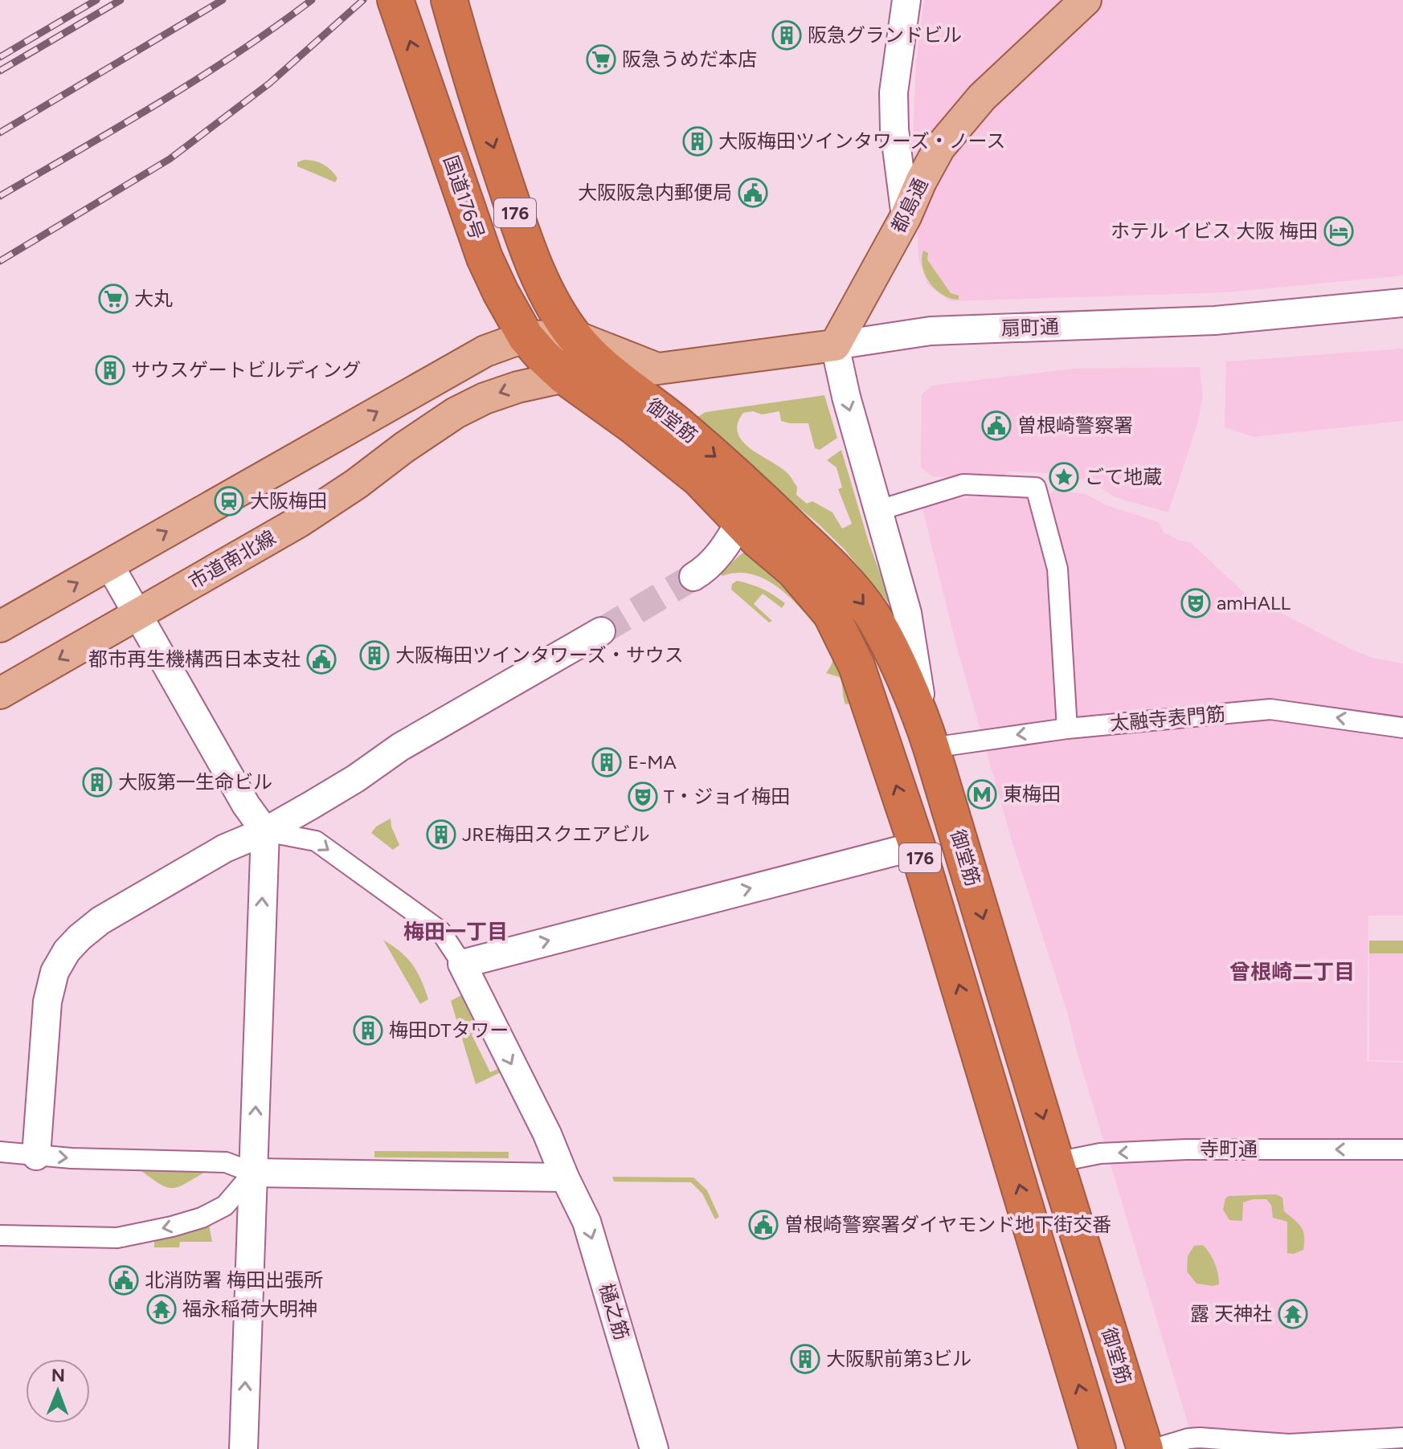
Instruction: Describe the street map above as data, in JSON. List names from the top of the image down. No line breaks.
{"streets":{"highway":["国道176号","176","御堂筋"],"main road":["都島通","扇町通","市道南北線"],"street":["太融寺表門筋","寺町通","樋之筋"]},"crossings":[["国道176号","御堂筋"],["国道176号","市道南北線"],["都島通","扇町通"],["176","扇町通"],["176","御堂筋"],["176","市道南北線"],["扇町通","御堂筋"],["扇町通","市道南北線"],["御堂筋","市道南北線"],["御堂筋","太融寺表門筋"],["御堂筋","寺町通"]],"one_way":["太融寺表門筋","寺町通","樋之筋"],"districts":["梅田一丁目","曾根崎二丁目"],"places":{"building":["阪急グランドビル","大阪梅田ツインタワーズ・ノース","サウスゲートビルディング","大阪梅田ツインタワーズ・サウス","E-MA","大阪第一生命ビル","JRE梅田スクエアビル","梅田DTタワー","大阪駅前第3ビル"],"supermarket":["阪急うめだ本店","大丸"],"public building":["大阪阪急内郵便局","曽根崎警察署","都市再生機構西日本支社","曽根崎警察署ダイヤモンド地下街交番","北消防署 梅田出張所"],"hotel":["ホテル イビス 大阪 梅田"],"place":["ごて地蔵"],"station":["大阪梅田"],"theatre":["amHALL","T・ジョイ梅田"],"metro station":["東梅田"],"temple":["福永稲荷大明神","露 天神社"]},"north":"top"}
